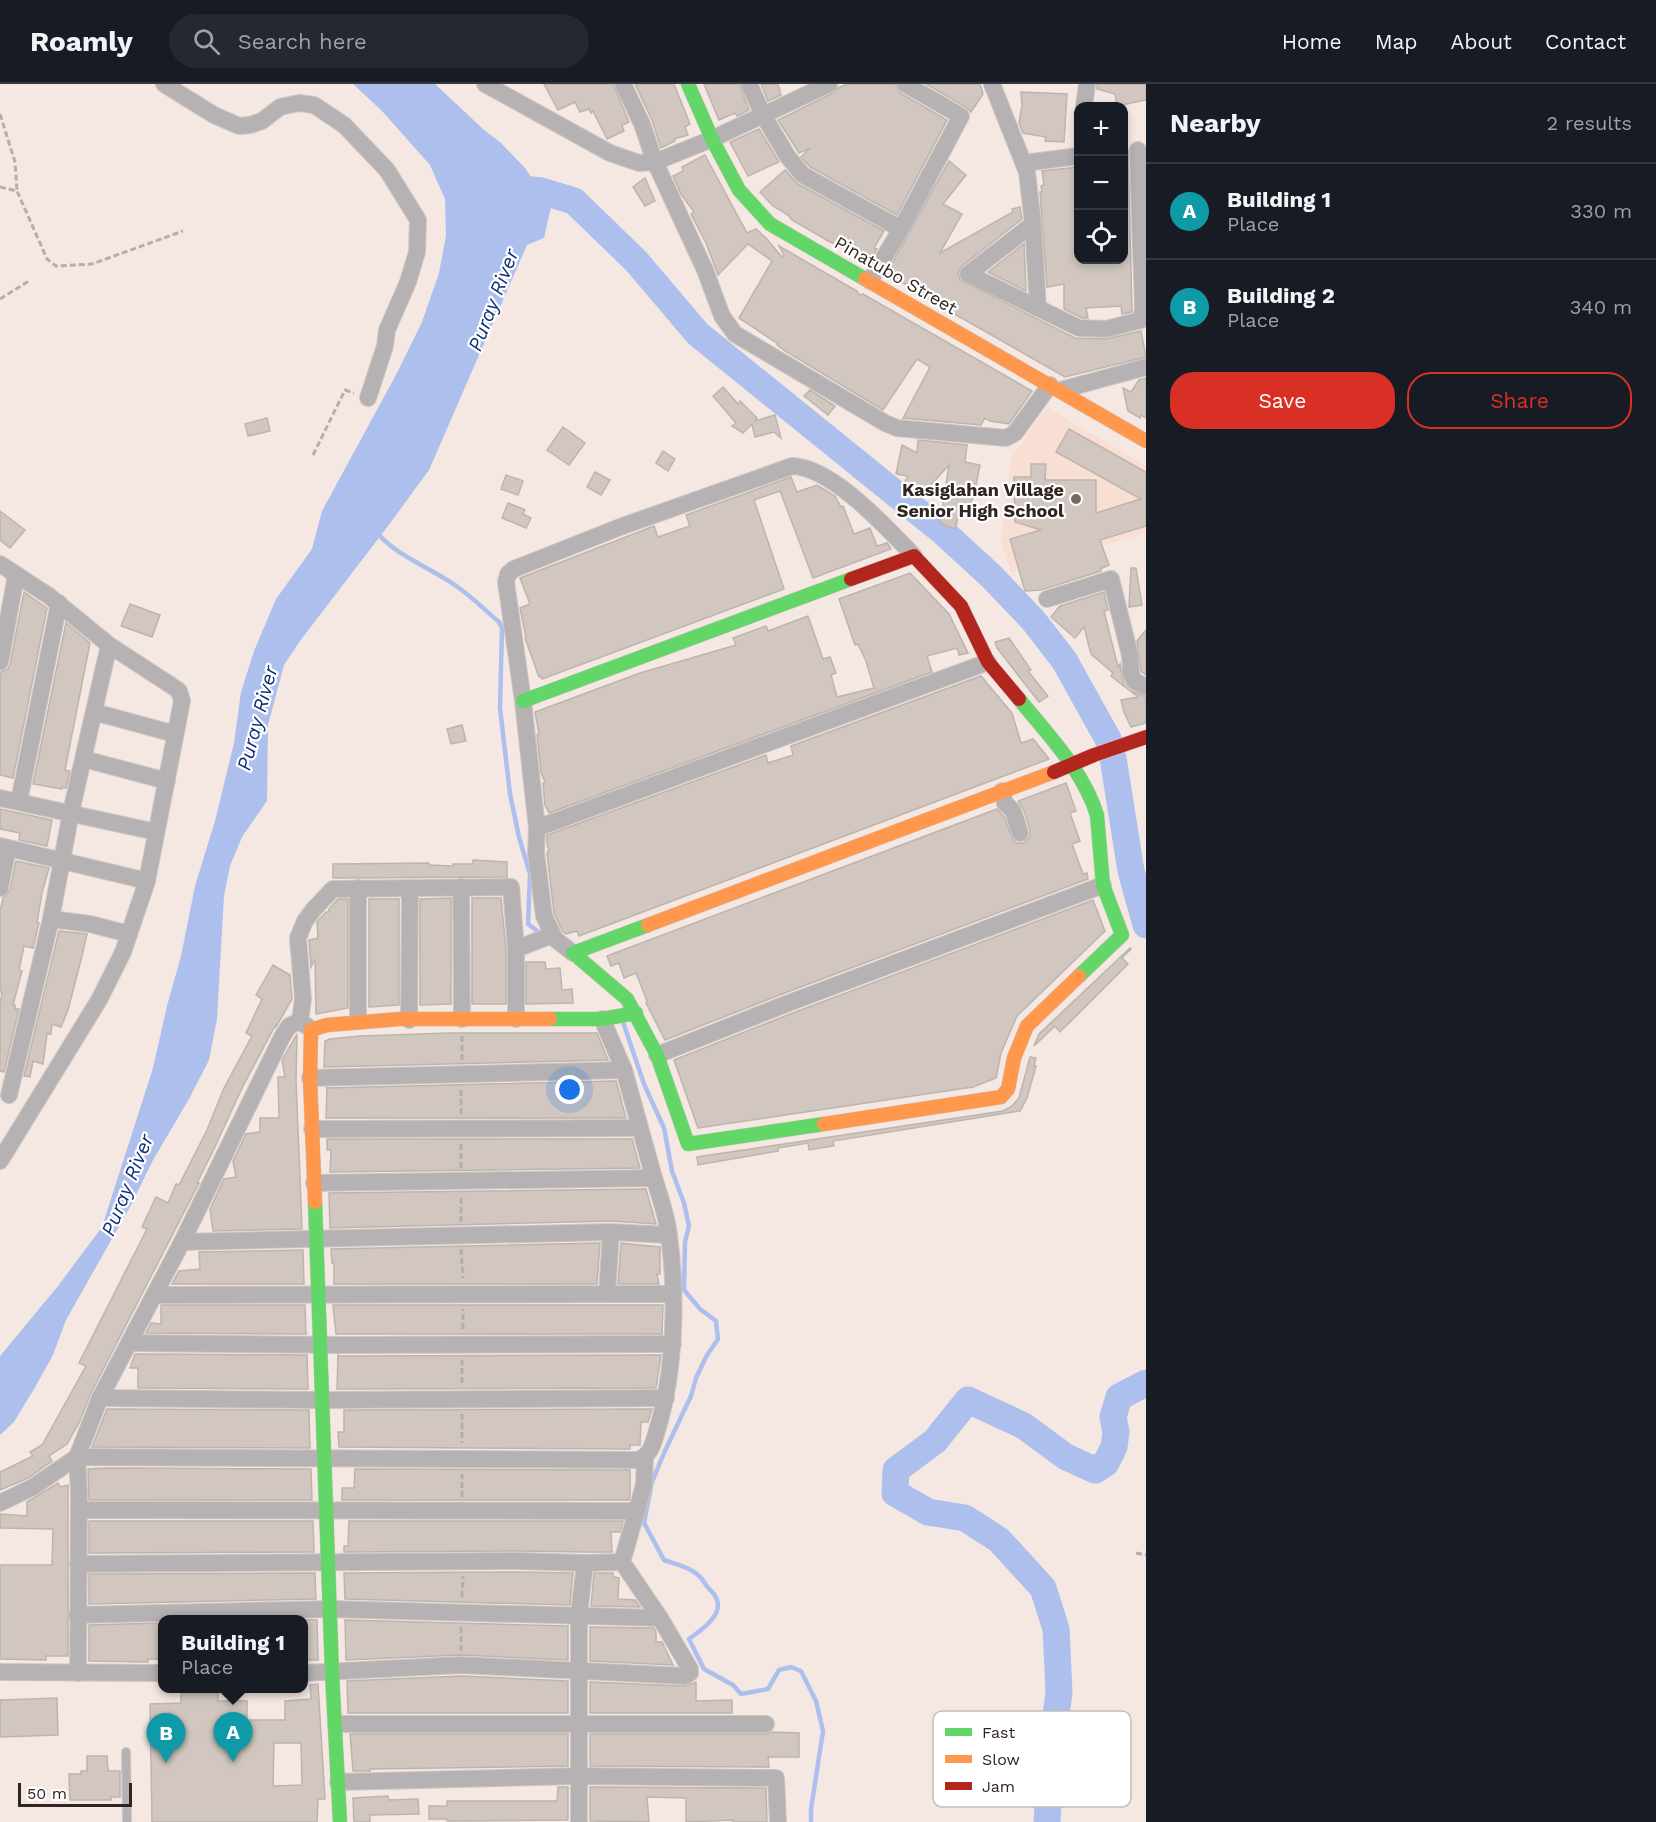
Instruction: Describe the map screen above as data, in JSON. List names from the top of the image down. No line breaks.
{"streets":{"street":["Pinatubo Street"]},"water":["Puray River"],"places":["Kasiglahan Village Senior High School"],"legend":["Fast","Slow","Jam"],"scale_bar":"50 m","page":{"header":"Roamly","search":"Search here","nav":["Home","Map","About","Contact"],"heading":["Nearby","2 results"],"map_buttons":["+","−"],"list":[{"mark":"A","name":"Building 1","note":"Place","value":"330 m"},{"mark":"B","name":"Building 2","note":"Place","value":"340 m"}],"buttons":["Save","Share"],"popup":["Building 1","Place"],"pins":["A","B"],"scale":"50 m"}}
